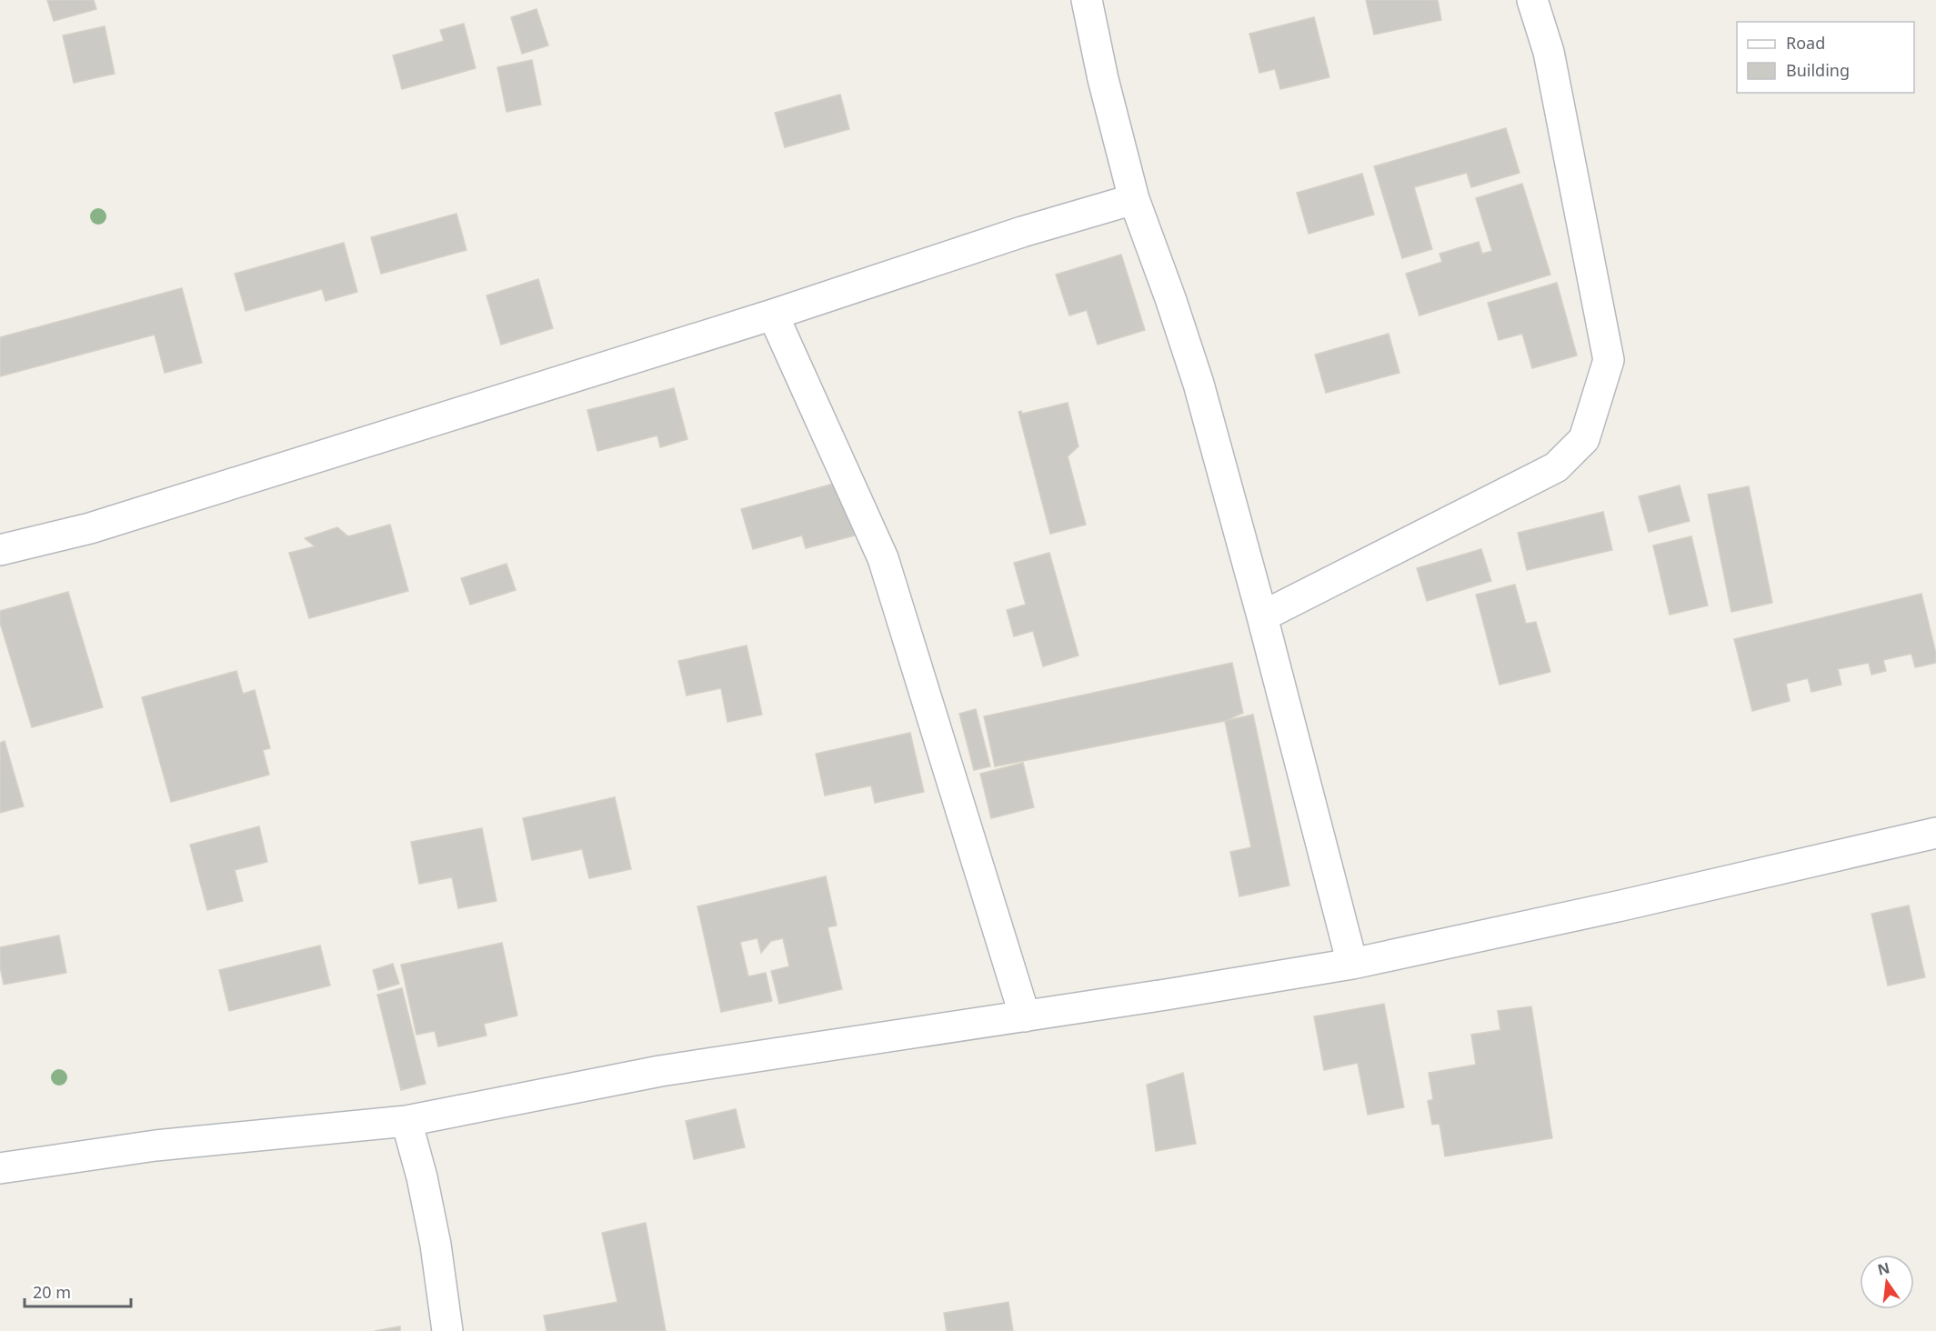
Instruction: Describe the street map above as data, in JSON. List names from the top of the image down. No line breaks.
{"legend":["Road","Building"],"scale_bar":"20 m","north":"top"}
